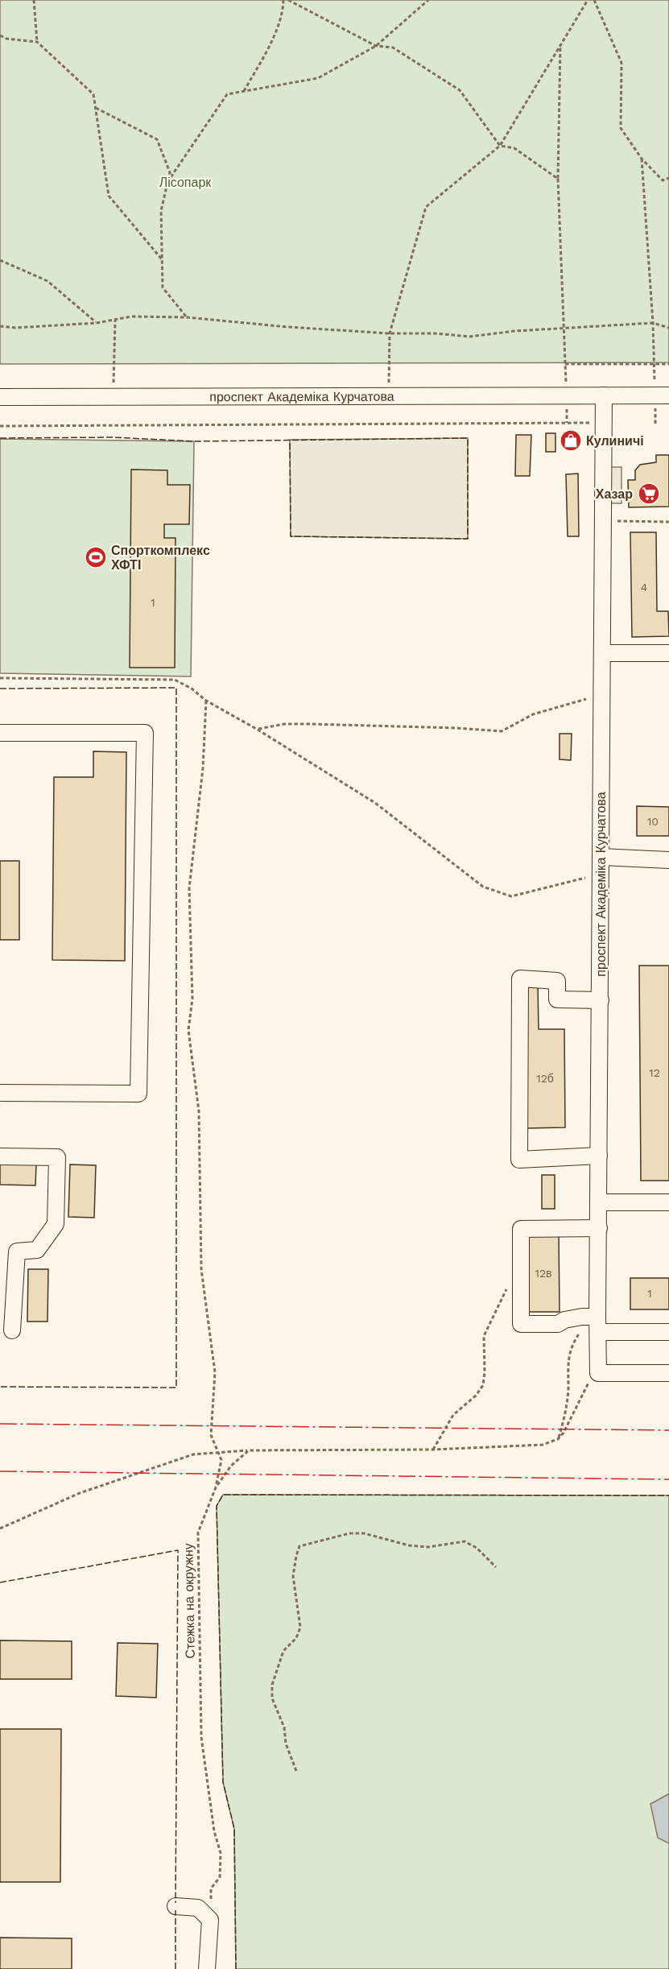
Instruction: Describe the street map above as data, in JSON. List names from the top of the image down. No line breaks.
{"streets":{"street":["проспект Академіка Курчатова"],"path":["Стежка на окружну"]},"parks":["Лісопарк"],"places":{"shop":["Кулиничі"],"supermarket":["Хазар"],"sports":["Спорткомплекс ХФТІ"]},"house_numbers":["4","1","10","12","12б","12в","1"]}
